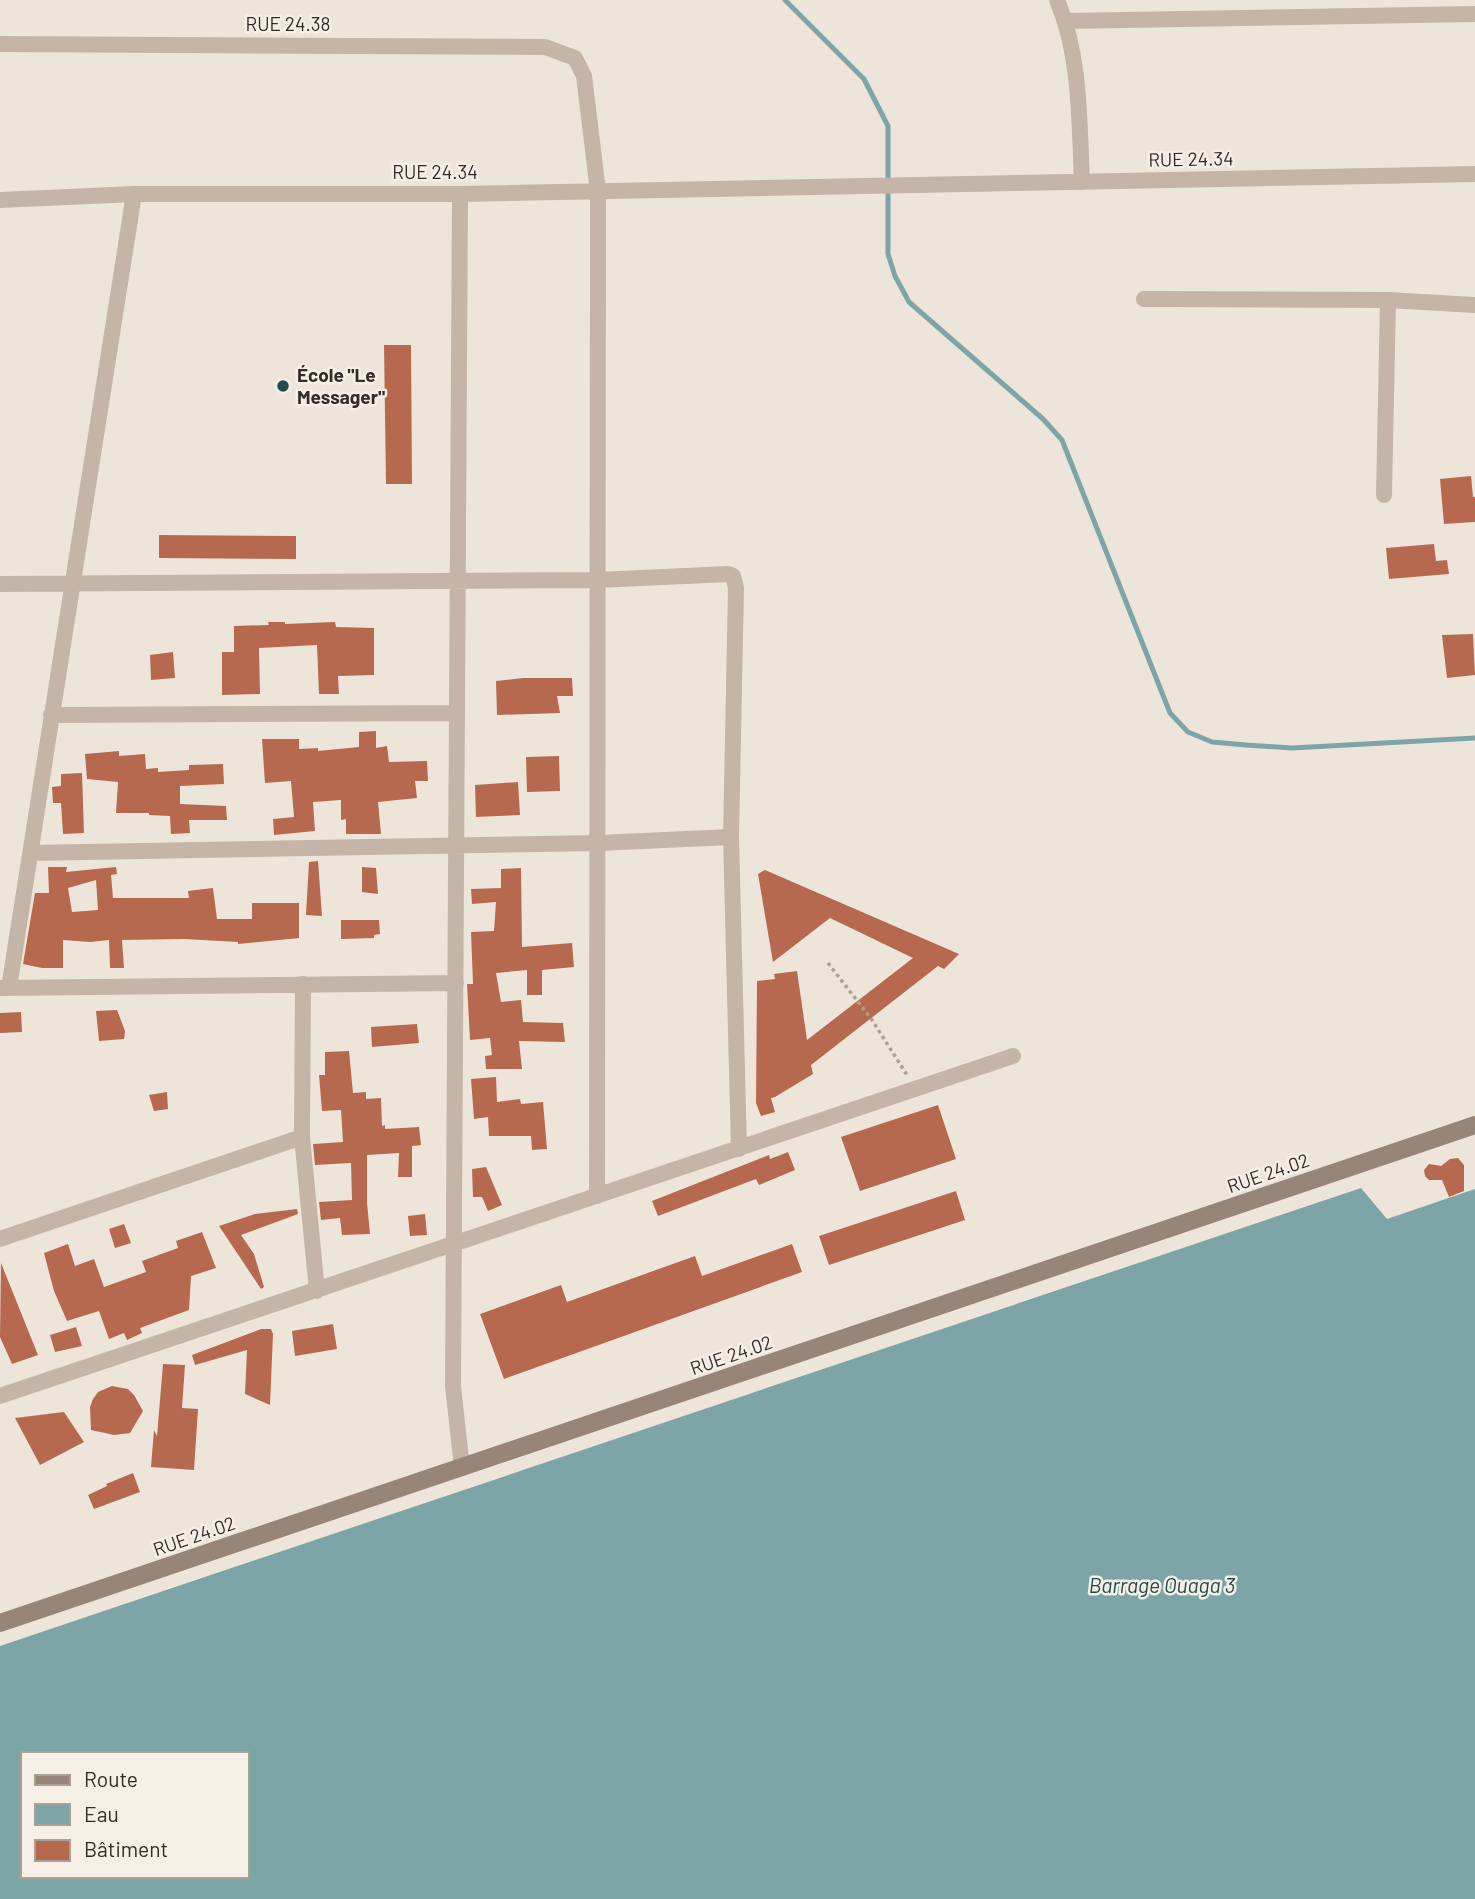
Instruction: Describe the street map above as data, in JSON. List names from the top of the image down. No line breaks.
{"streets":{"street":["RUE 24.38","RUE 24.34","RUE 24.02"]},"crossings":[["RUE 24.38","RUE 24.34"]],"water":["Barrage Ouaga 3"],"places":["École \"Le Messager\""],"legend":["Route","Eau","Bâtiment"]}
